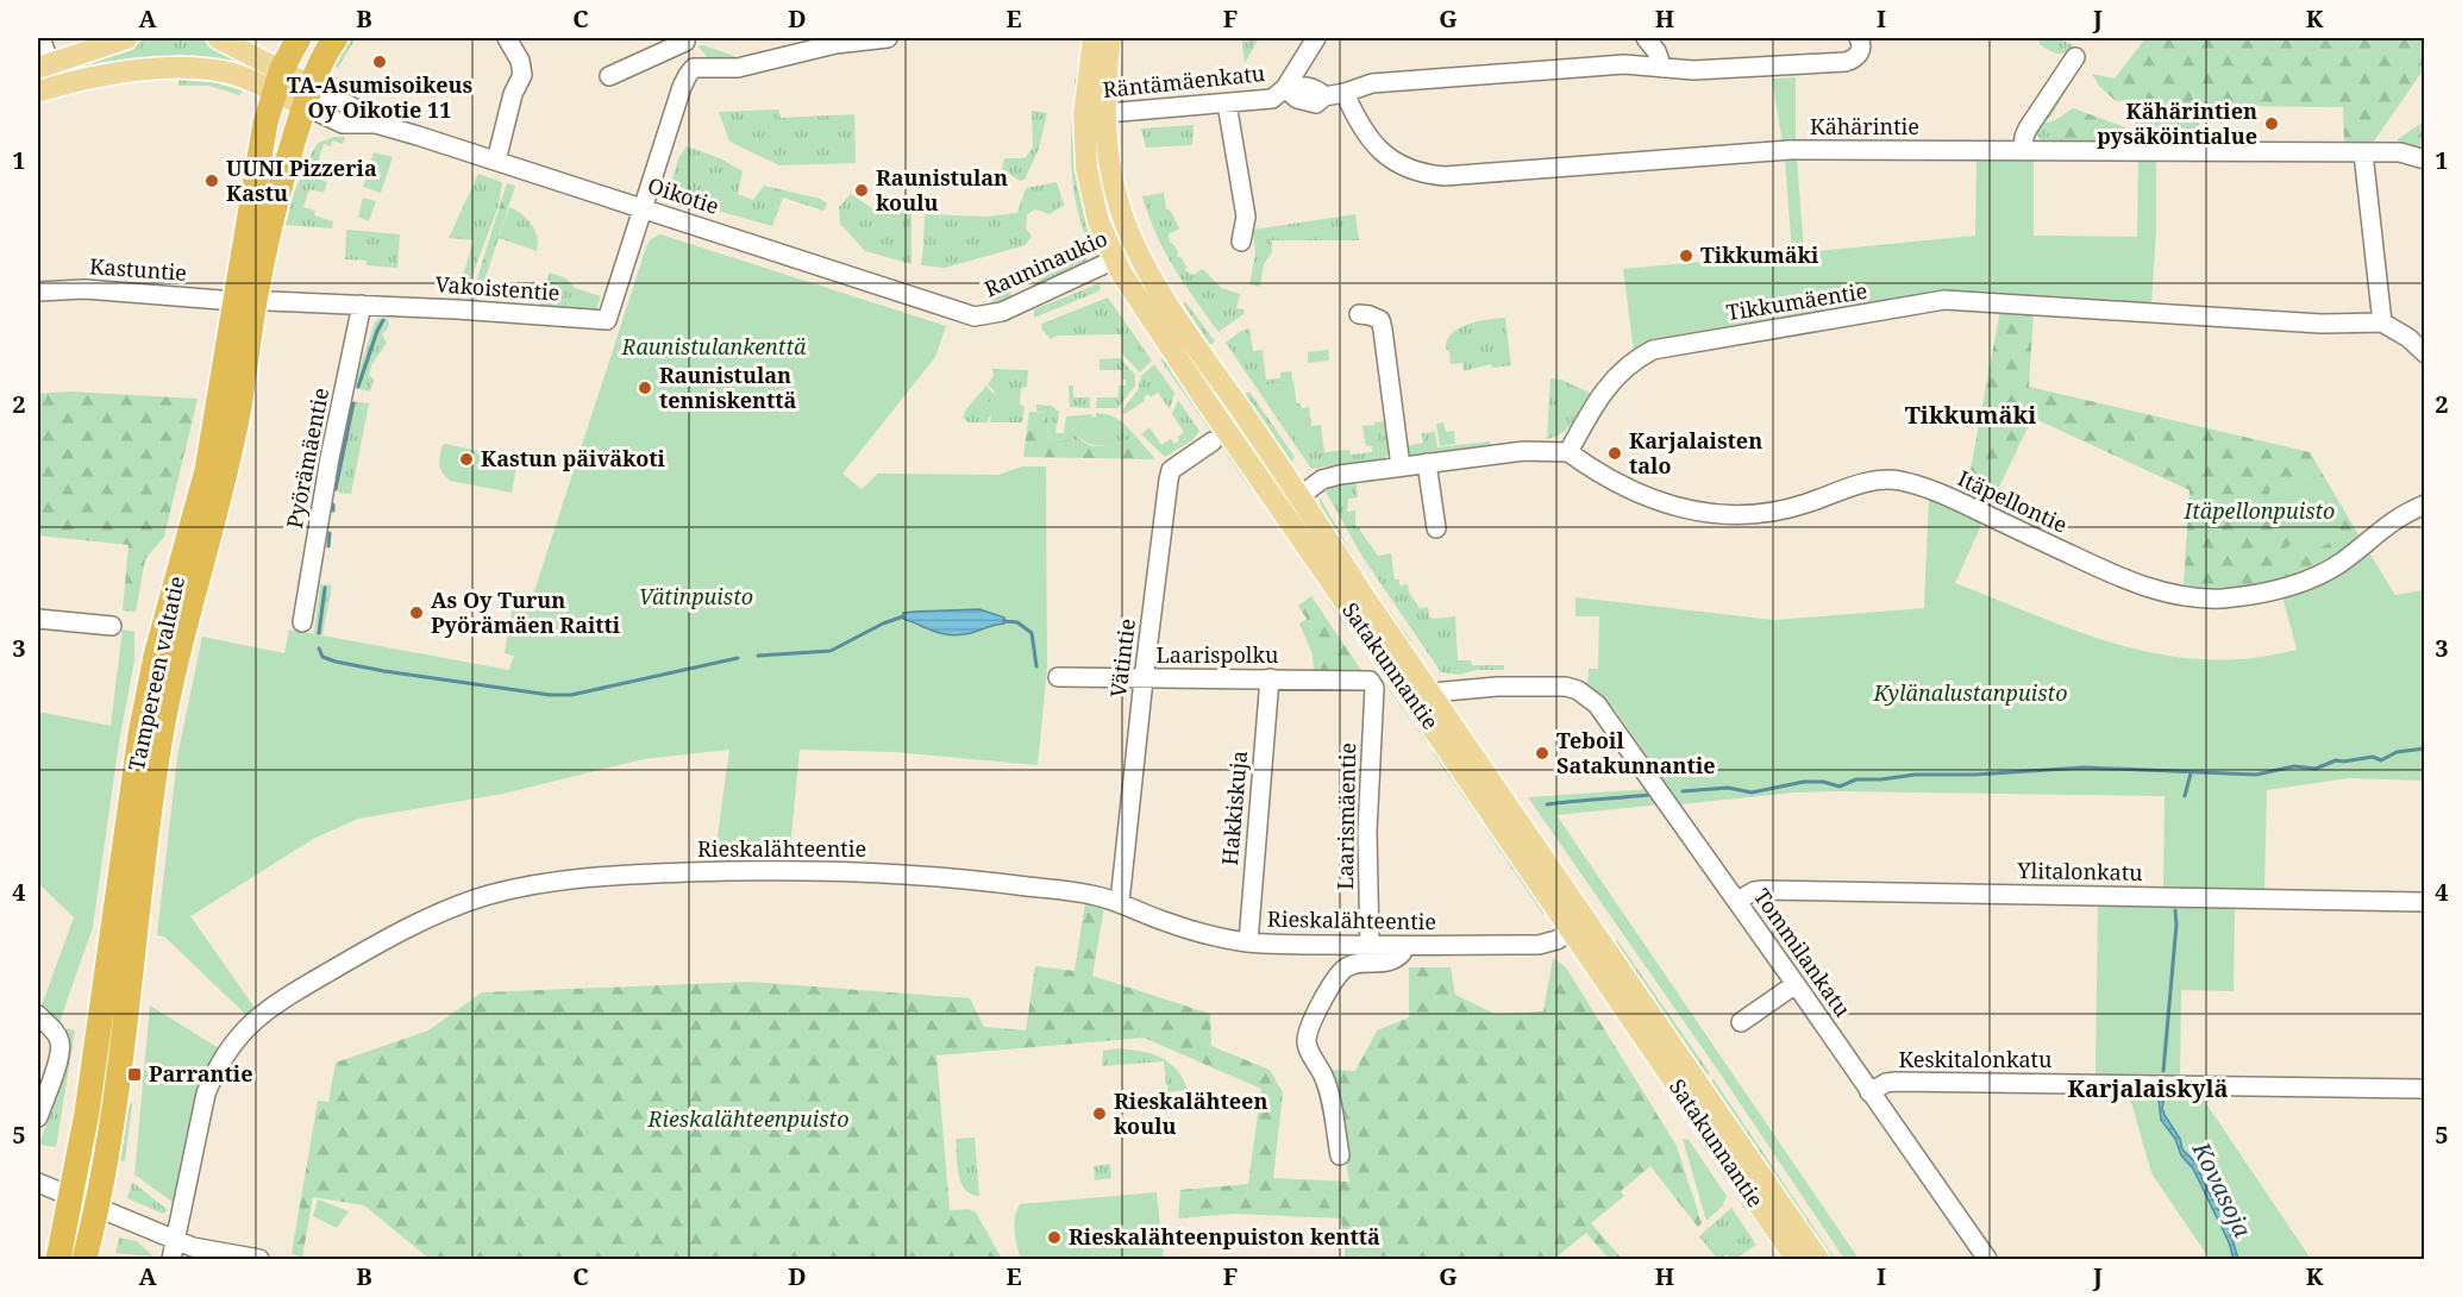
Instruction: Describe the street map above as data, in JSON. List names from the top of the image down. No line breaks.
{"streets":{"highway":["Tampereen valtatie"],"main road":["Satakunnantie"],"street":["Räntämäenkatu","Kähärintie","Oikotie","Rauninaukio","Kastuntie","Vakoistentie","Tikkumäentie","Pyörämäentie","Itäpellontie","Laarispolku","Vätintie","Hakkiskuja","Laarismäentie","Rieskalähteentie","Ylitalonkatu","Tommilankatu","Keskitalonkatu"]},"crossings":[["Räntämäenkatu","Kähärintie"],["Räntämäenkatu","Satakunnantie"],["Oikotie","Rauninaukio"],["Oikotie","Vakoistentie"],["Oikotie","Tampereen valtatie"],["Rauninaukio","Satakunnantie"],["Kastuntie","Tampereen valtatie"],["Vakoistentie","Pyörämäentie"],["Tikkumäentie","Itäpellontie"],["Laarispolku","Vätintie"],["Laarispolku","Hakkiskuja"],["Laarispolku","Laarismäentie"],["Vätintie","Rieskalähteentie"],["Satakunnantie","Rieskalähteentie"],["Satakunnantie","Tommilankatu"],["Hakkiskuja","Rieskalähteentie"],["Laarismäentie","Rieskalähteentie"],["Ylitalonkatu","Tommilankatu"],["Tommilankatu","Keskitalonkatu"]],"districts":["Tikkumäki","Karjalaiskylä"],"water":["Kovasoja"],"parks":["Raunistulankenttä","Itäpellonpuisto","Vätinpuisto","Kylänalustanpuisto","Rieskalähteenpuisto"],"places":{"other":["TA-Asumisoikeus Oy Oikotie 11","Kähärintien pysäköintialue","UUNI Pizzeria Kastu","Raunistulan koulu","Tikkumäki","Raunistulan tenniskenttä","Karjalaisten talo","Kastun päiväkoti","As Oy Turun Pyörämäen Raitti","Teboil Satakunnantie","Rieskalähteen koulu","Rieskalähteenpuiston kenttä"],"transit":["Parrantie"]},"grid":{"columns":["A","B","C","D","E","F","G","H","I","J","K"],"rows":["1","2","3","4","5"]}}
